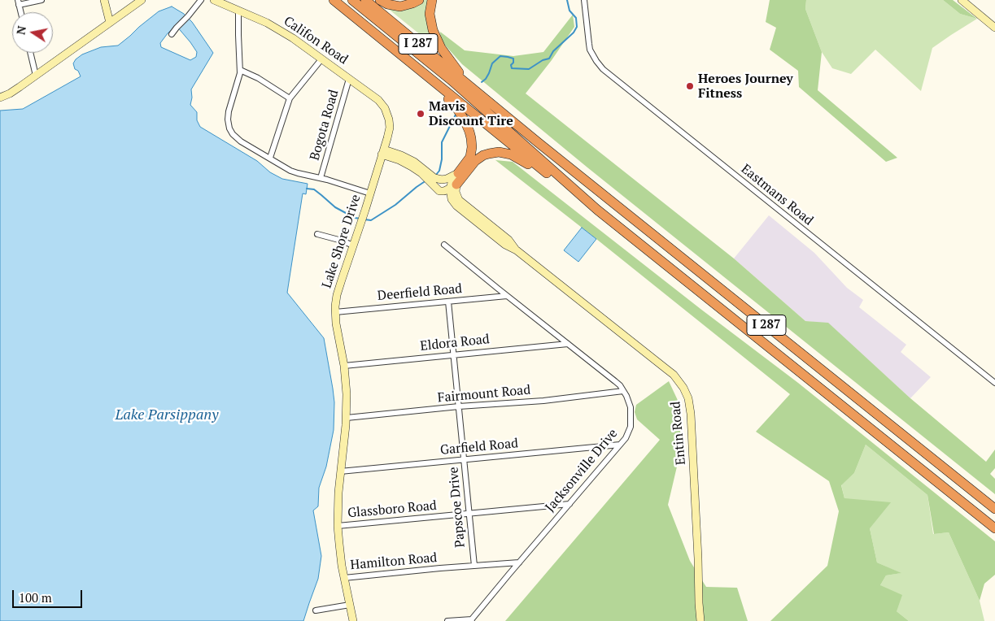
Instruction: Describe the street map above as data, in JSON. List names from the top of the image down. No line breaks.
{"streets":{"highway":["I 287"],"street":["Califon Road","Bogota Road","Eastmans Road","Lake Shore Drive","Deerfield Road","Eldora Road","Fairmount Road","Entin Road","Garfield Road","Jacksonville Drive","Papscoe Drive","Glassboro Road","Hamilton Road"]},"crossings":[["Califon Road","Bogota Road"],["Califon Road","Lake Shore Drive"],["Bogota Road","Lake Shore Drive"],["Lake Shore Drive","Deerfield Road"],["Lake Shore Drive","Eldora Road"],["Lake Shore Drive","Fairmount Road"],["Lake Shore Drive","Garfield Road"],["Lake Shore Drive","Glassboro Road"],["Lake Shore Drive","Hamilton Road"],["Deerfield Road","Jacksonville Drive"],["Deerfield Road","Papscoe Drive"],["Eldora Road","Jacksonville Drive"],["Eldora Road","Papscoe Drive"],["Fairmount Road","Jacksonville Drive"],["Fairmount Road","Papscoe Drive"],["Garfield Road","Jacksonville Drive"],["Garfield Road","Papscoe Drive"],["Jacksonville Drive","Glassboro Road"],["Jacksonville Drive","Hamilton Road"],["Papscoe Drive","Glassboro Road"],["Papscoe Drive","Hamilton Road"]],"water":["Lake Parsippany"],"places":["Heroes Journey Fitness","Mavis Discount Tire"],"scale_bar":"100 m","north":"left"}
